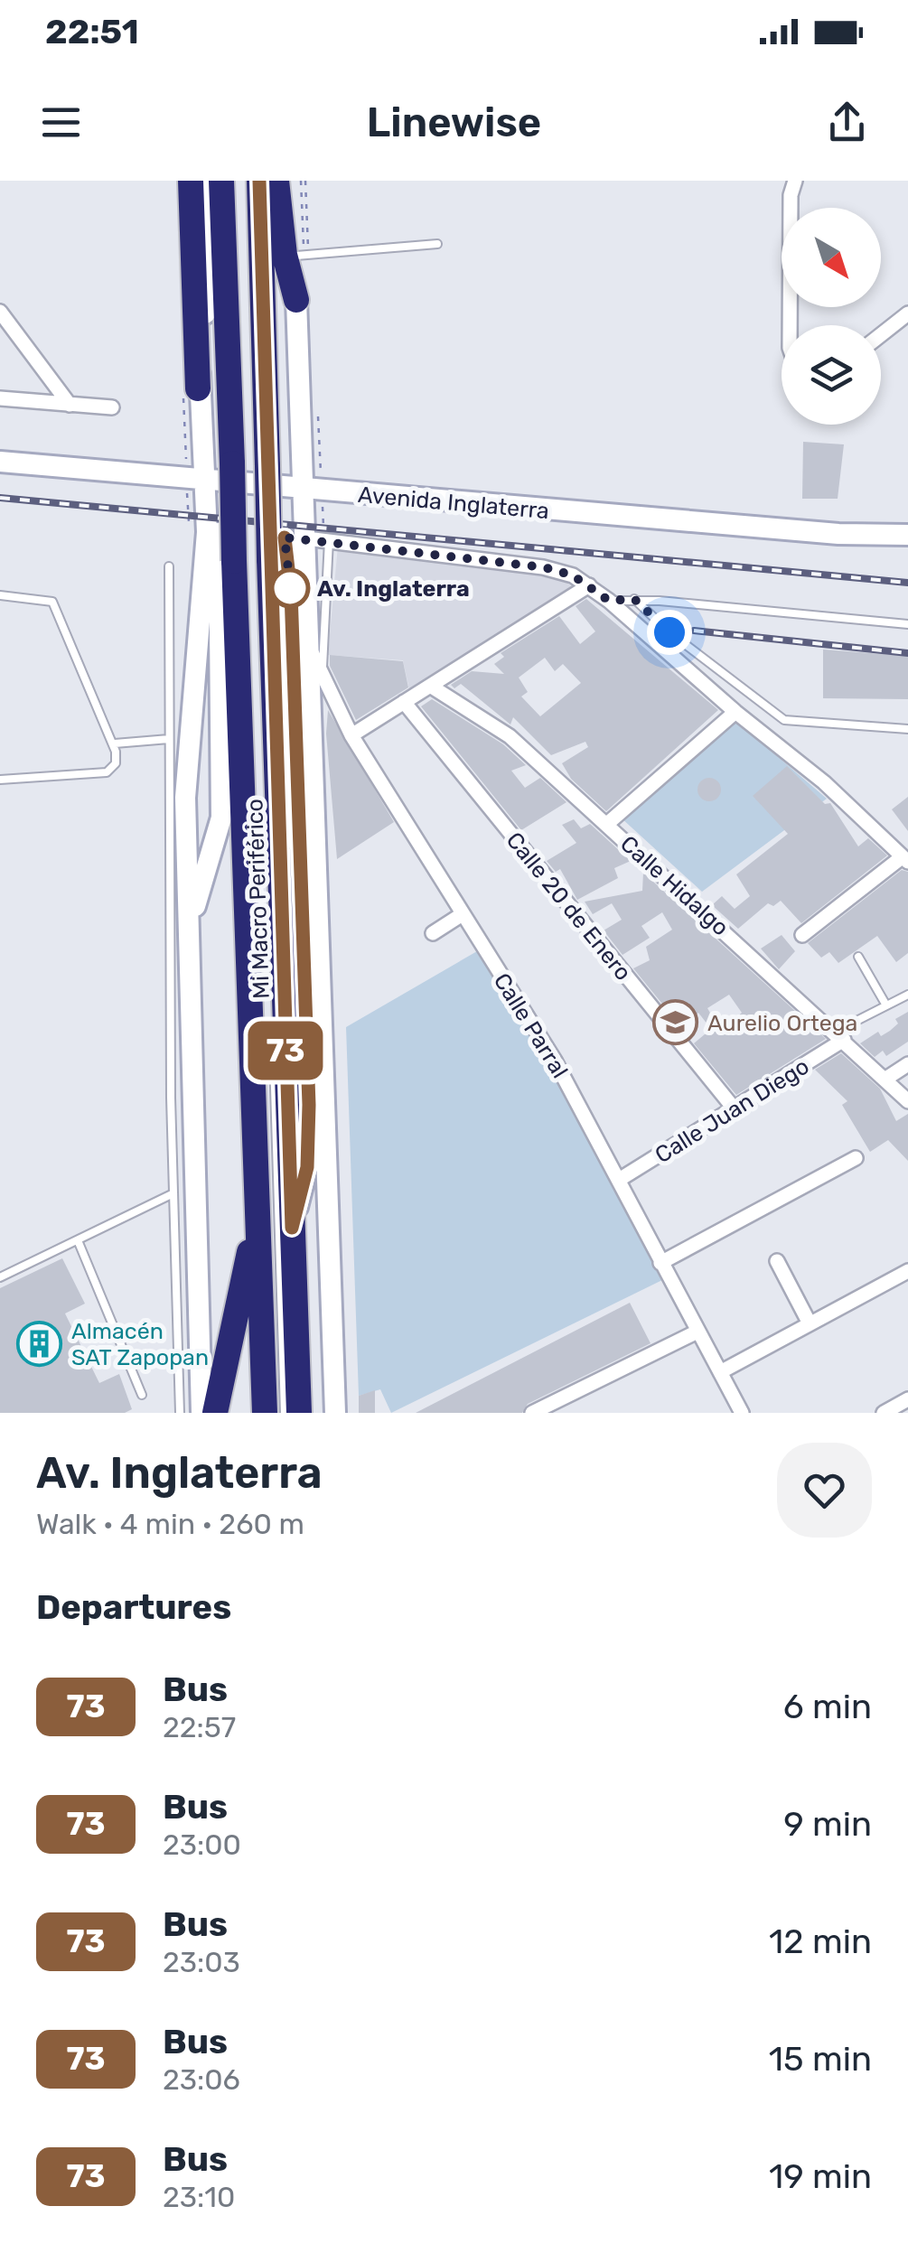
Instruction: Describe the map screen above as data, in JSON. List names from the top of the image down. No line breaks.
{"streets":{"main road":["Avenida Inglaterra"],"street":["Calle Hidalgo","Calle 20 de Enero","Calle Parral","Calle Juan Diego"],"lane":["Mi Macro Periférico"]},"crossings":[["Calle Hidalgo","Calle Juan Diego"],["Calle 20 de Enero","Calle Juan Diego"],["Calle Parral","Calle Juan Diego"]],"places":{"other":["Av. Inglaterra"],"school or university":["Aurelio Ortega"],"building":["Almacén SAT Zapopan"]},"lines":["bus line 73"],"north":"bottom right","page":{"status":"22:51","header":"Linewise","on_map":"73","heading":[["Av. Inglaterra","Walk · 4 min · 260 m"],"Departures"],"list":[{"mark":"73","name":"Bus","note":"22:57","value":"6 min"},{"mark":"73","name":"Bus","note":"23:00","value":"9 min"},{"mark":"73","name":"Bus","note":"23:03","value":"12 min"},{"mark":"73","name":"Bus","note":"23:06","value":"15 min"},{"mark":"73","name":"Bus","note":"23:10","value":"19 min"}]}}
